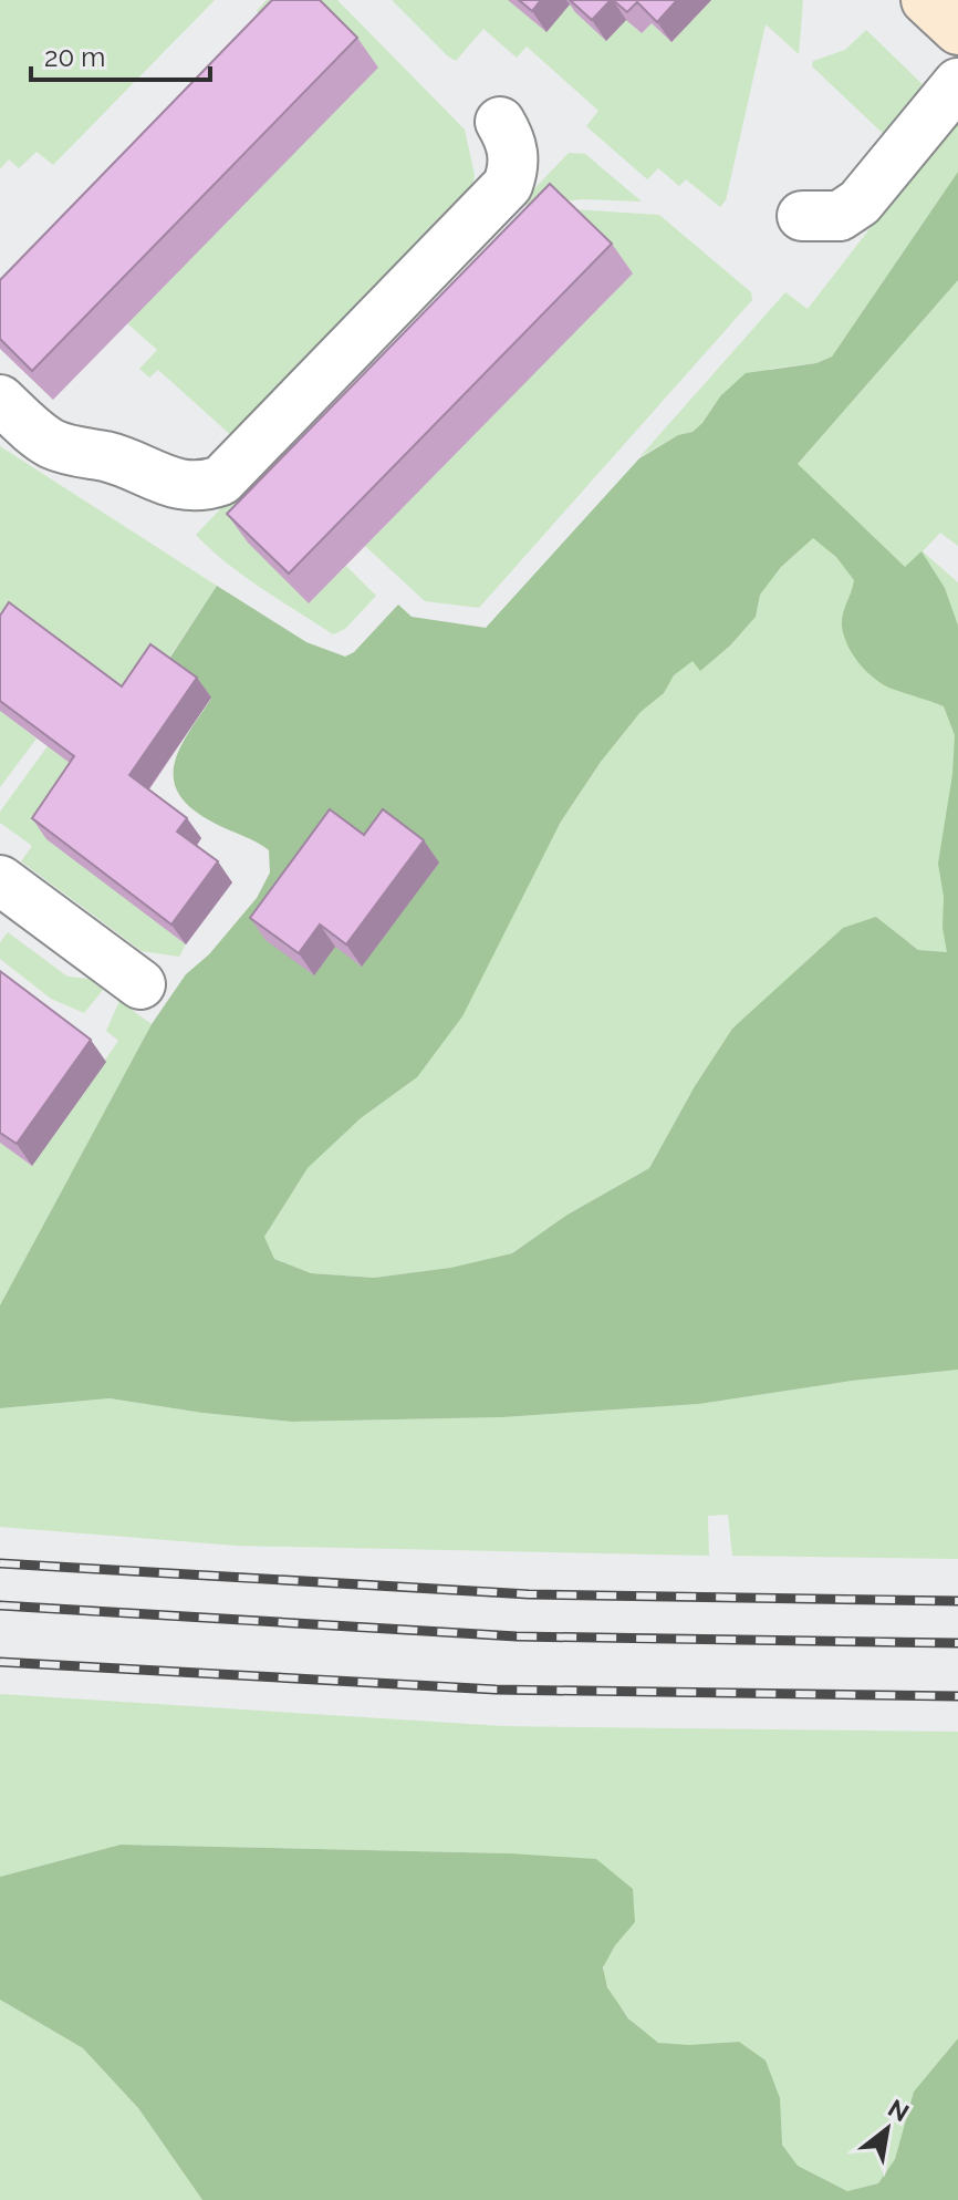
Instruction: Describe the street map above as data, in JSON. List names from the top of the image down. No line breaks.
{"scale_bar":"20 m","north":"top right"}
